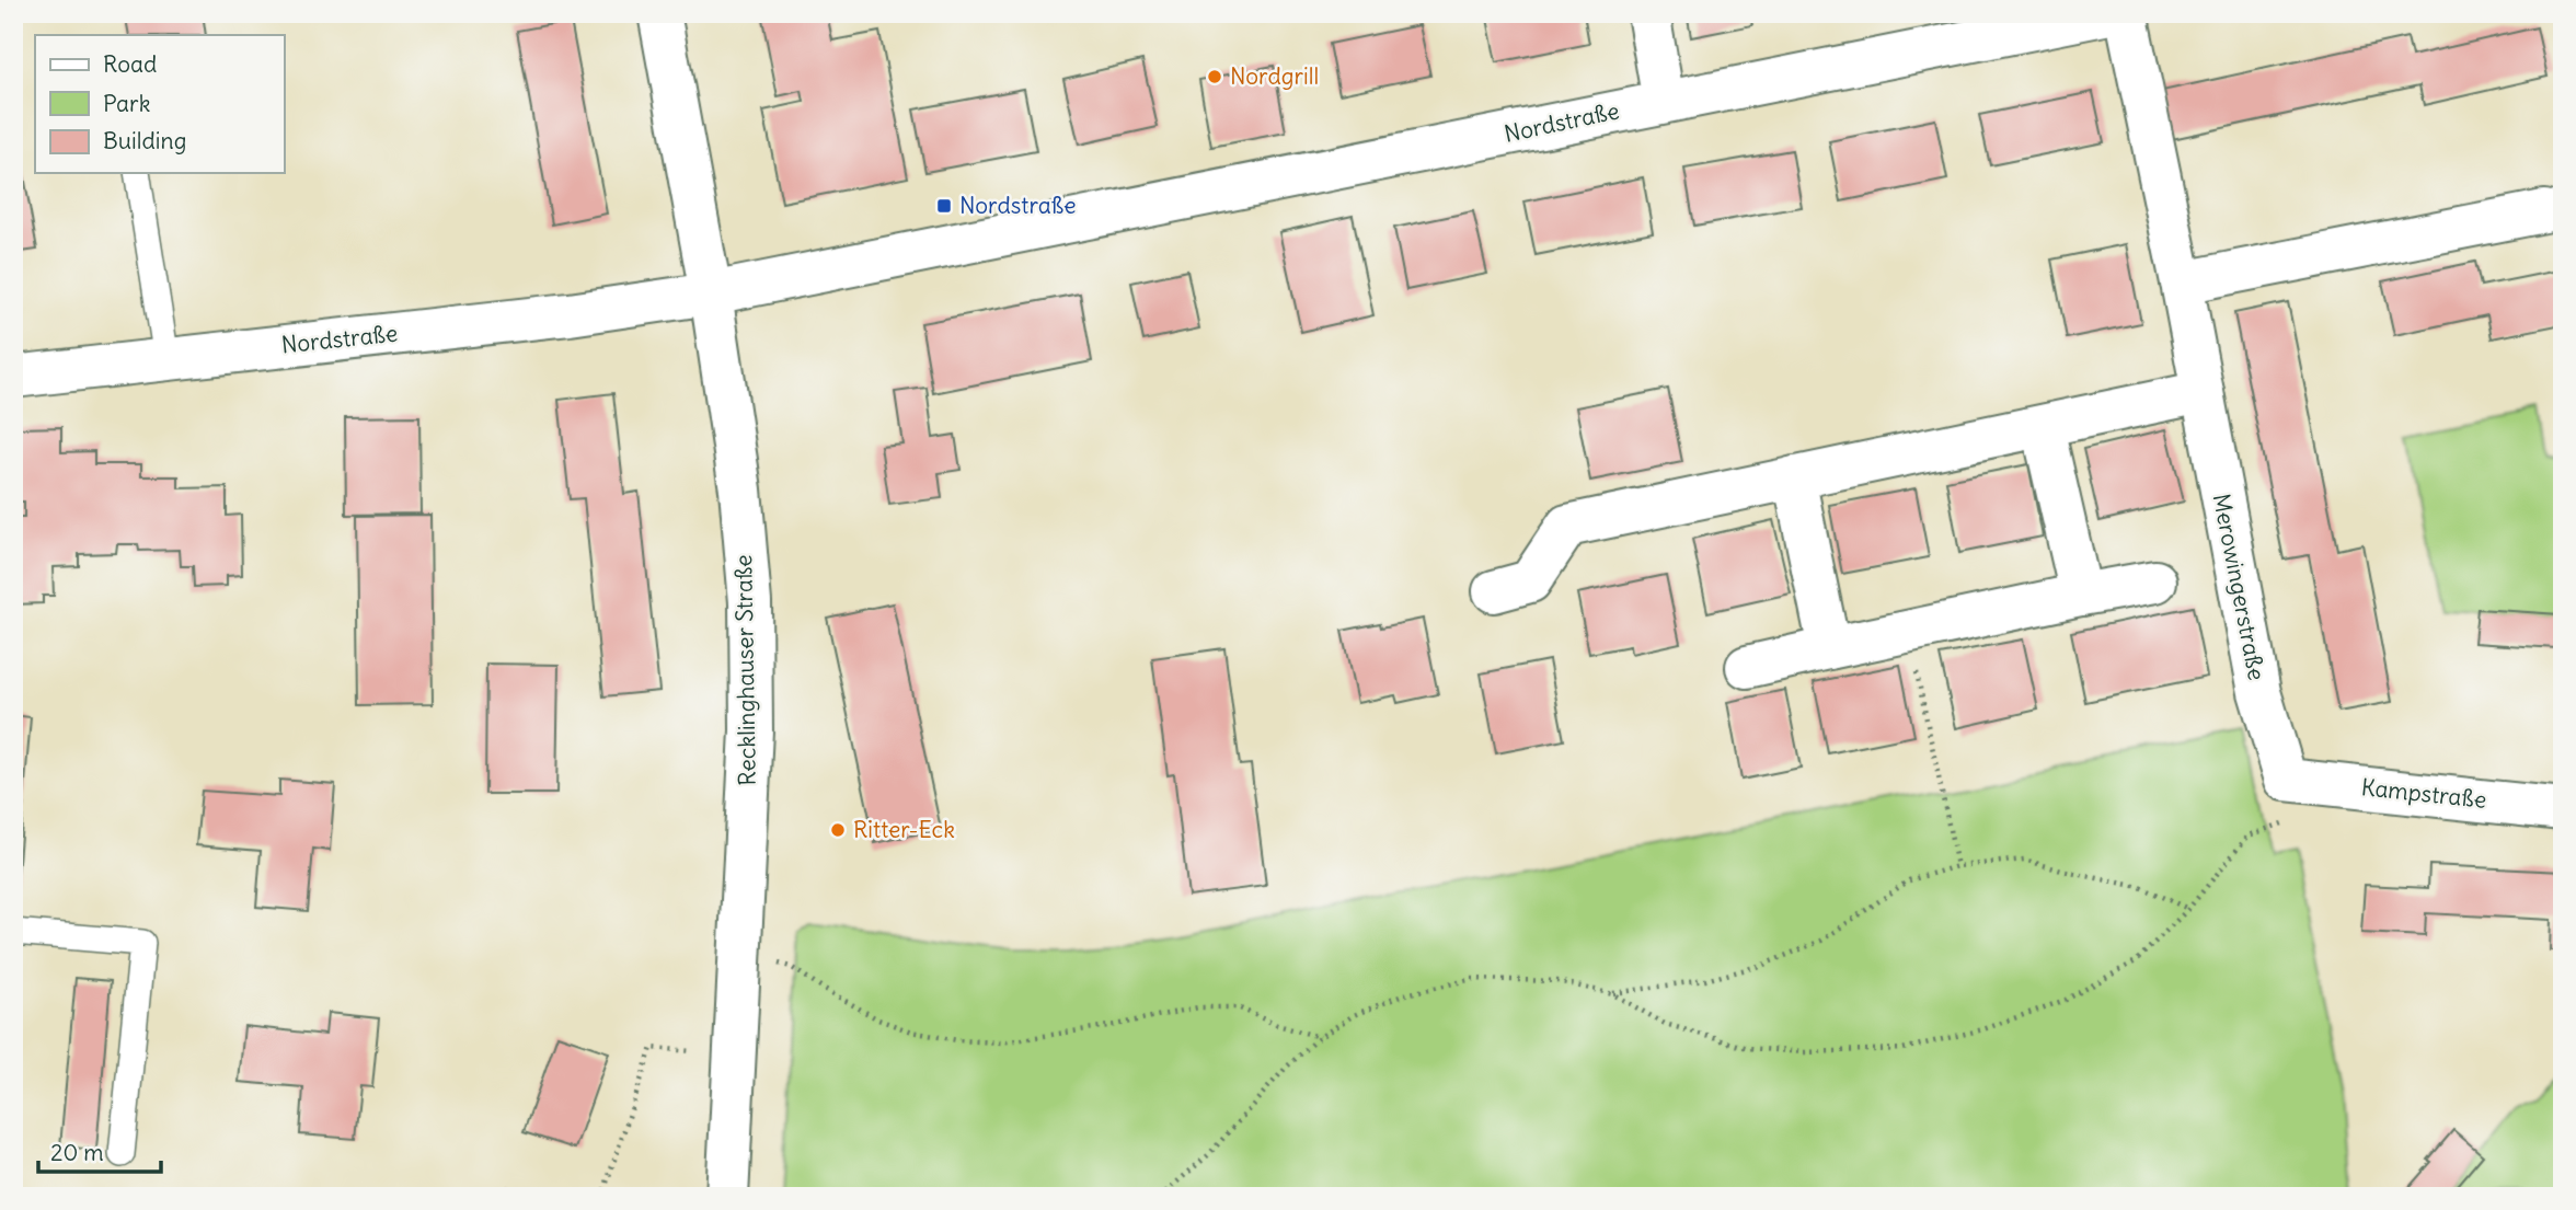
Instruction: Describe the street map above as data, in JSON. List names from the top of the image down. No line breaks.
{"streets":{"street":["Nordstraße","Merowingerstraße","Recklinghauser Straße","Kampstraße"]},"crossings":[["Nordstraße","Recklinghauser Straße"],["Merowingerstraße","Kampstraße"]],"places":{"other":["Nordgrill","Ritter-Eck"],"transit":["Nordstraße"]},"legend":["Road","Park","Building"],"scale_bar":"20 m"}
